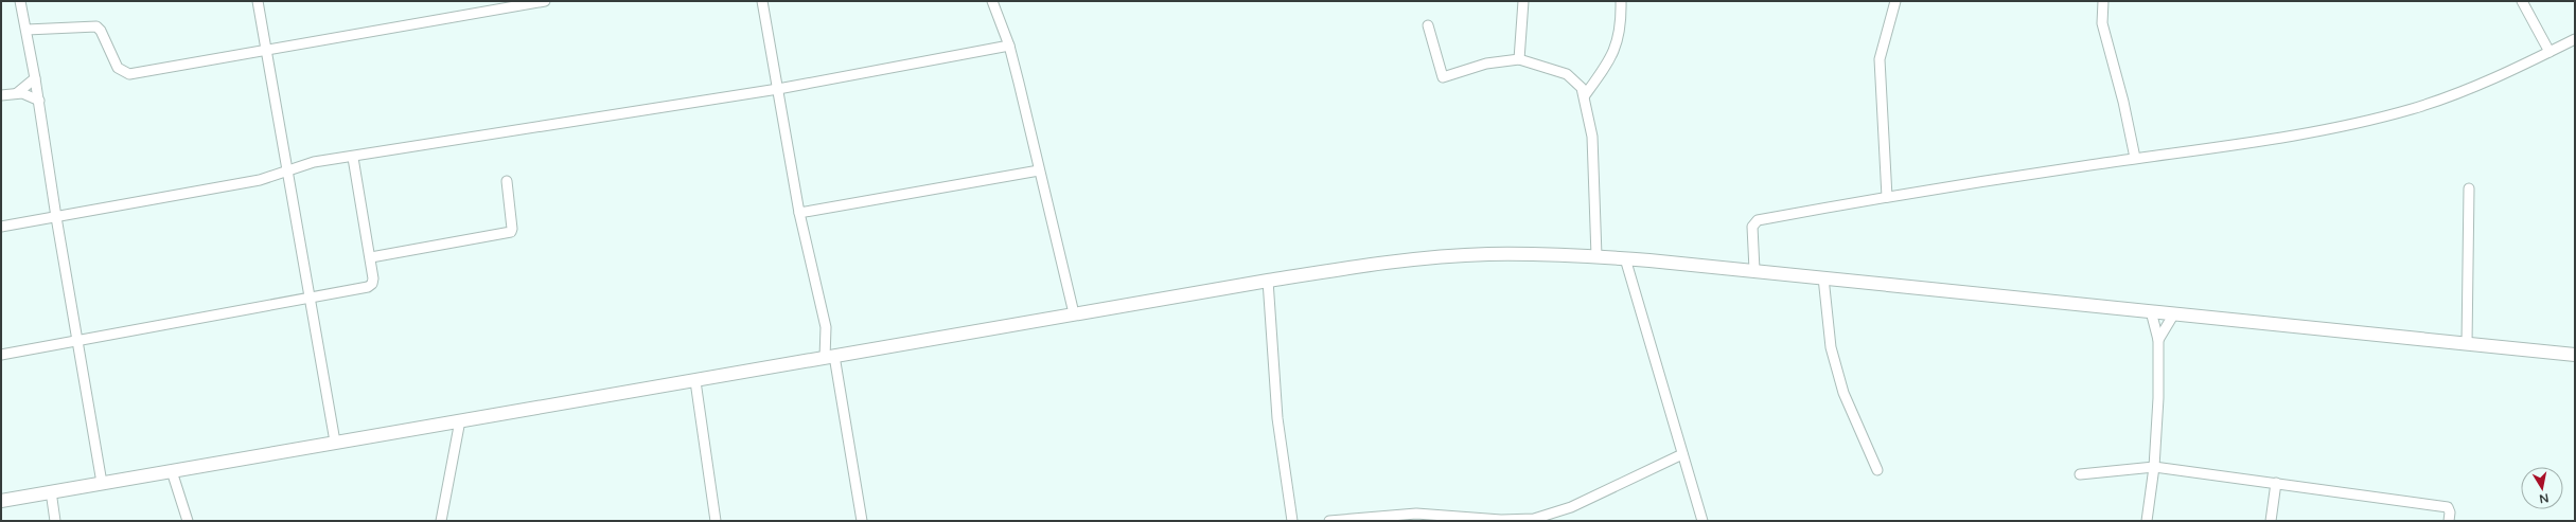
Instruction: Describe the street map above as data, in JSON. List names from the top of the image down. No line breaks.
{"north":"bottom"}
